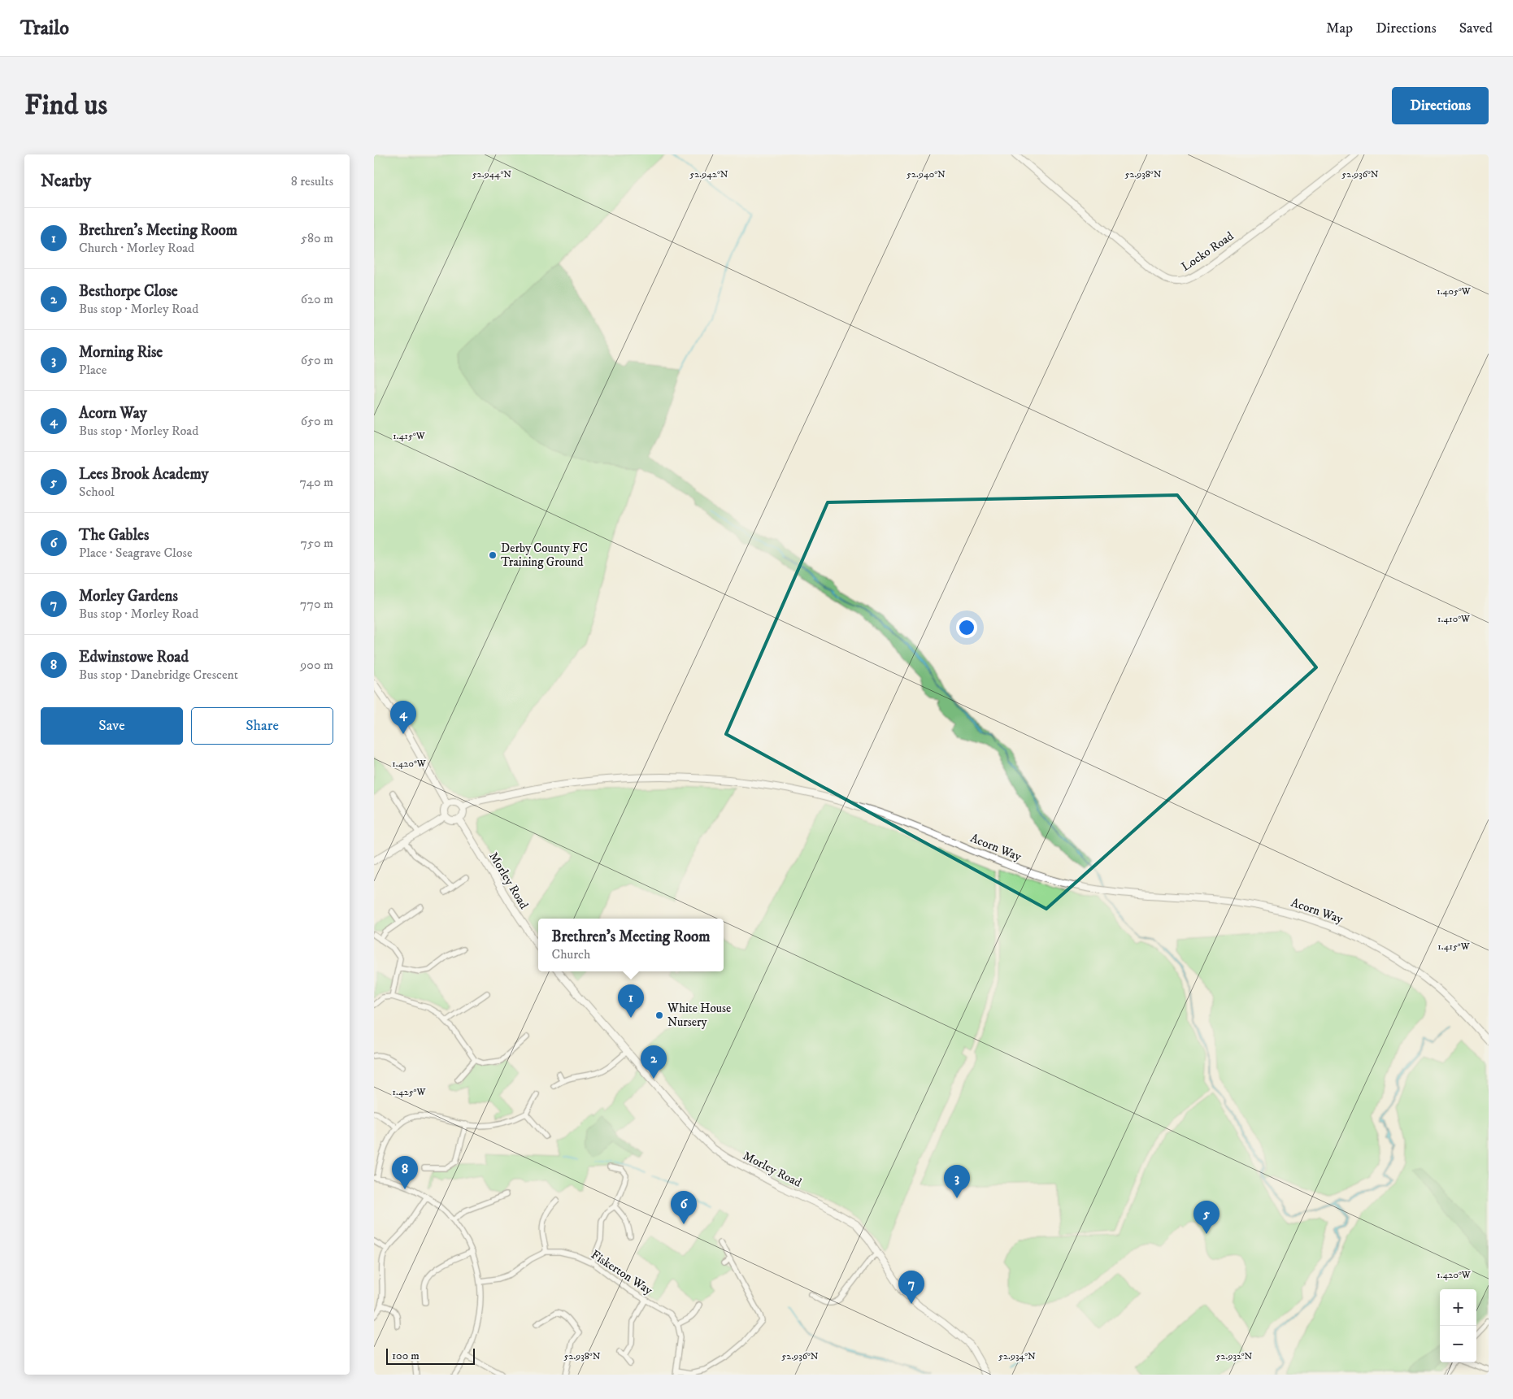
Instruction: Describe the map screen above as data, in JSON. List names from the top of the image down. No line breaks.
{"streets":{"street":["Locko Road","Acorn Way","Morley Road","Fiskerton Way"]},"crossings":[["Acorn Way","Morley Road"]],"places":["Derby County FC Training Ground","White House Nursery"],"scale_bar":"100 m","page":{"header":"Trailo","nav":["Map","Directions","Saved"],"buttons":["Directions",["Save","Share"]],"title":"Find us","heading":["Nearby","8 results"],"list":[{"mark":"1","name":"Brethren's Meeting Room","note":"Church · Morley Road","value":"580 m"},{"mark":"2","name":"Besthorpe Close","note":"Bus stop · Morley Road","value":"620 m"},{"mark":"3","name":"Morning Rise","note":"Place","value":"650 m"},{"mark":"4","name":"Acorn Way","note":"Bus stop · Morley Road","value":"650 m"},{"mark":"5","name":"Lees Brook Academy","note":"School","value":"740 m"},{"mark":"6","name":"The Gables","note":"Place · Seagrave Close","value":"750 m"},{"mark":"7","name":"Morley Gardens","note":"Bus stop · Morley Road","value":"770 m"},{"mark":"8","name":"Edwinstowe Road","note":"Bus stop · Danebridge Crescent","value":"900 m"}],"pins":["4","1","2","8","3","6","5","7"],"popup":["Brethren's Meeting Room","Church"],"map_buttons":["+","−"],"scale":"100 m"},"coordinates":["52.944°N","52.942°N","52.940°N","52.938°N","52.936°N","1.405°W","1.415°W","1.410°W","1.420°W","1.425°W","52.934°N","52.932°N"]}
